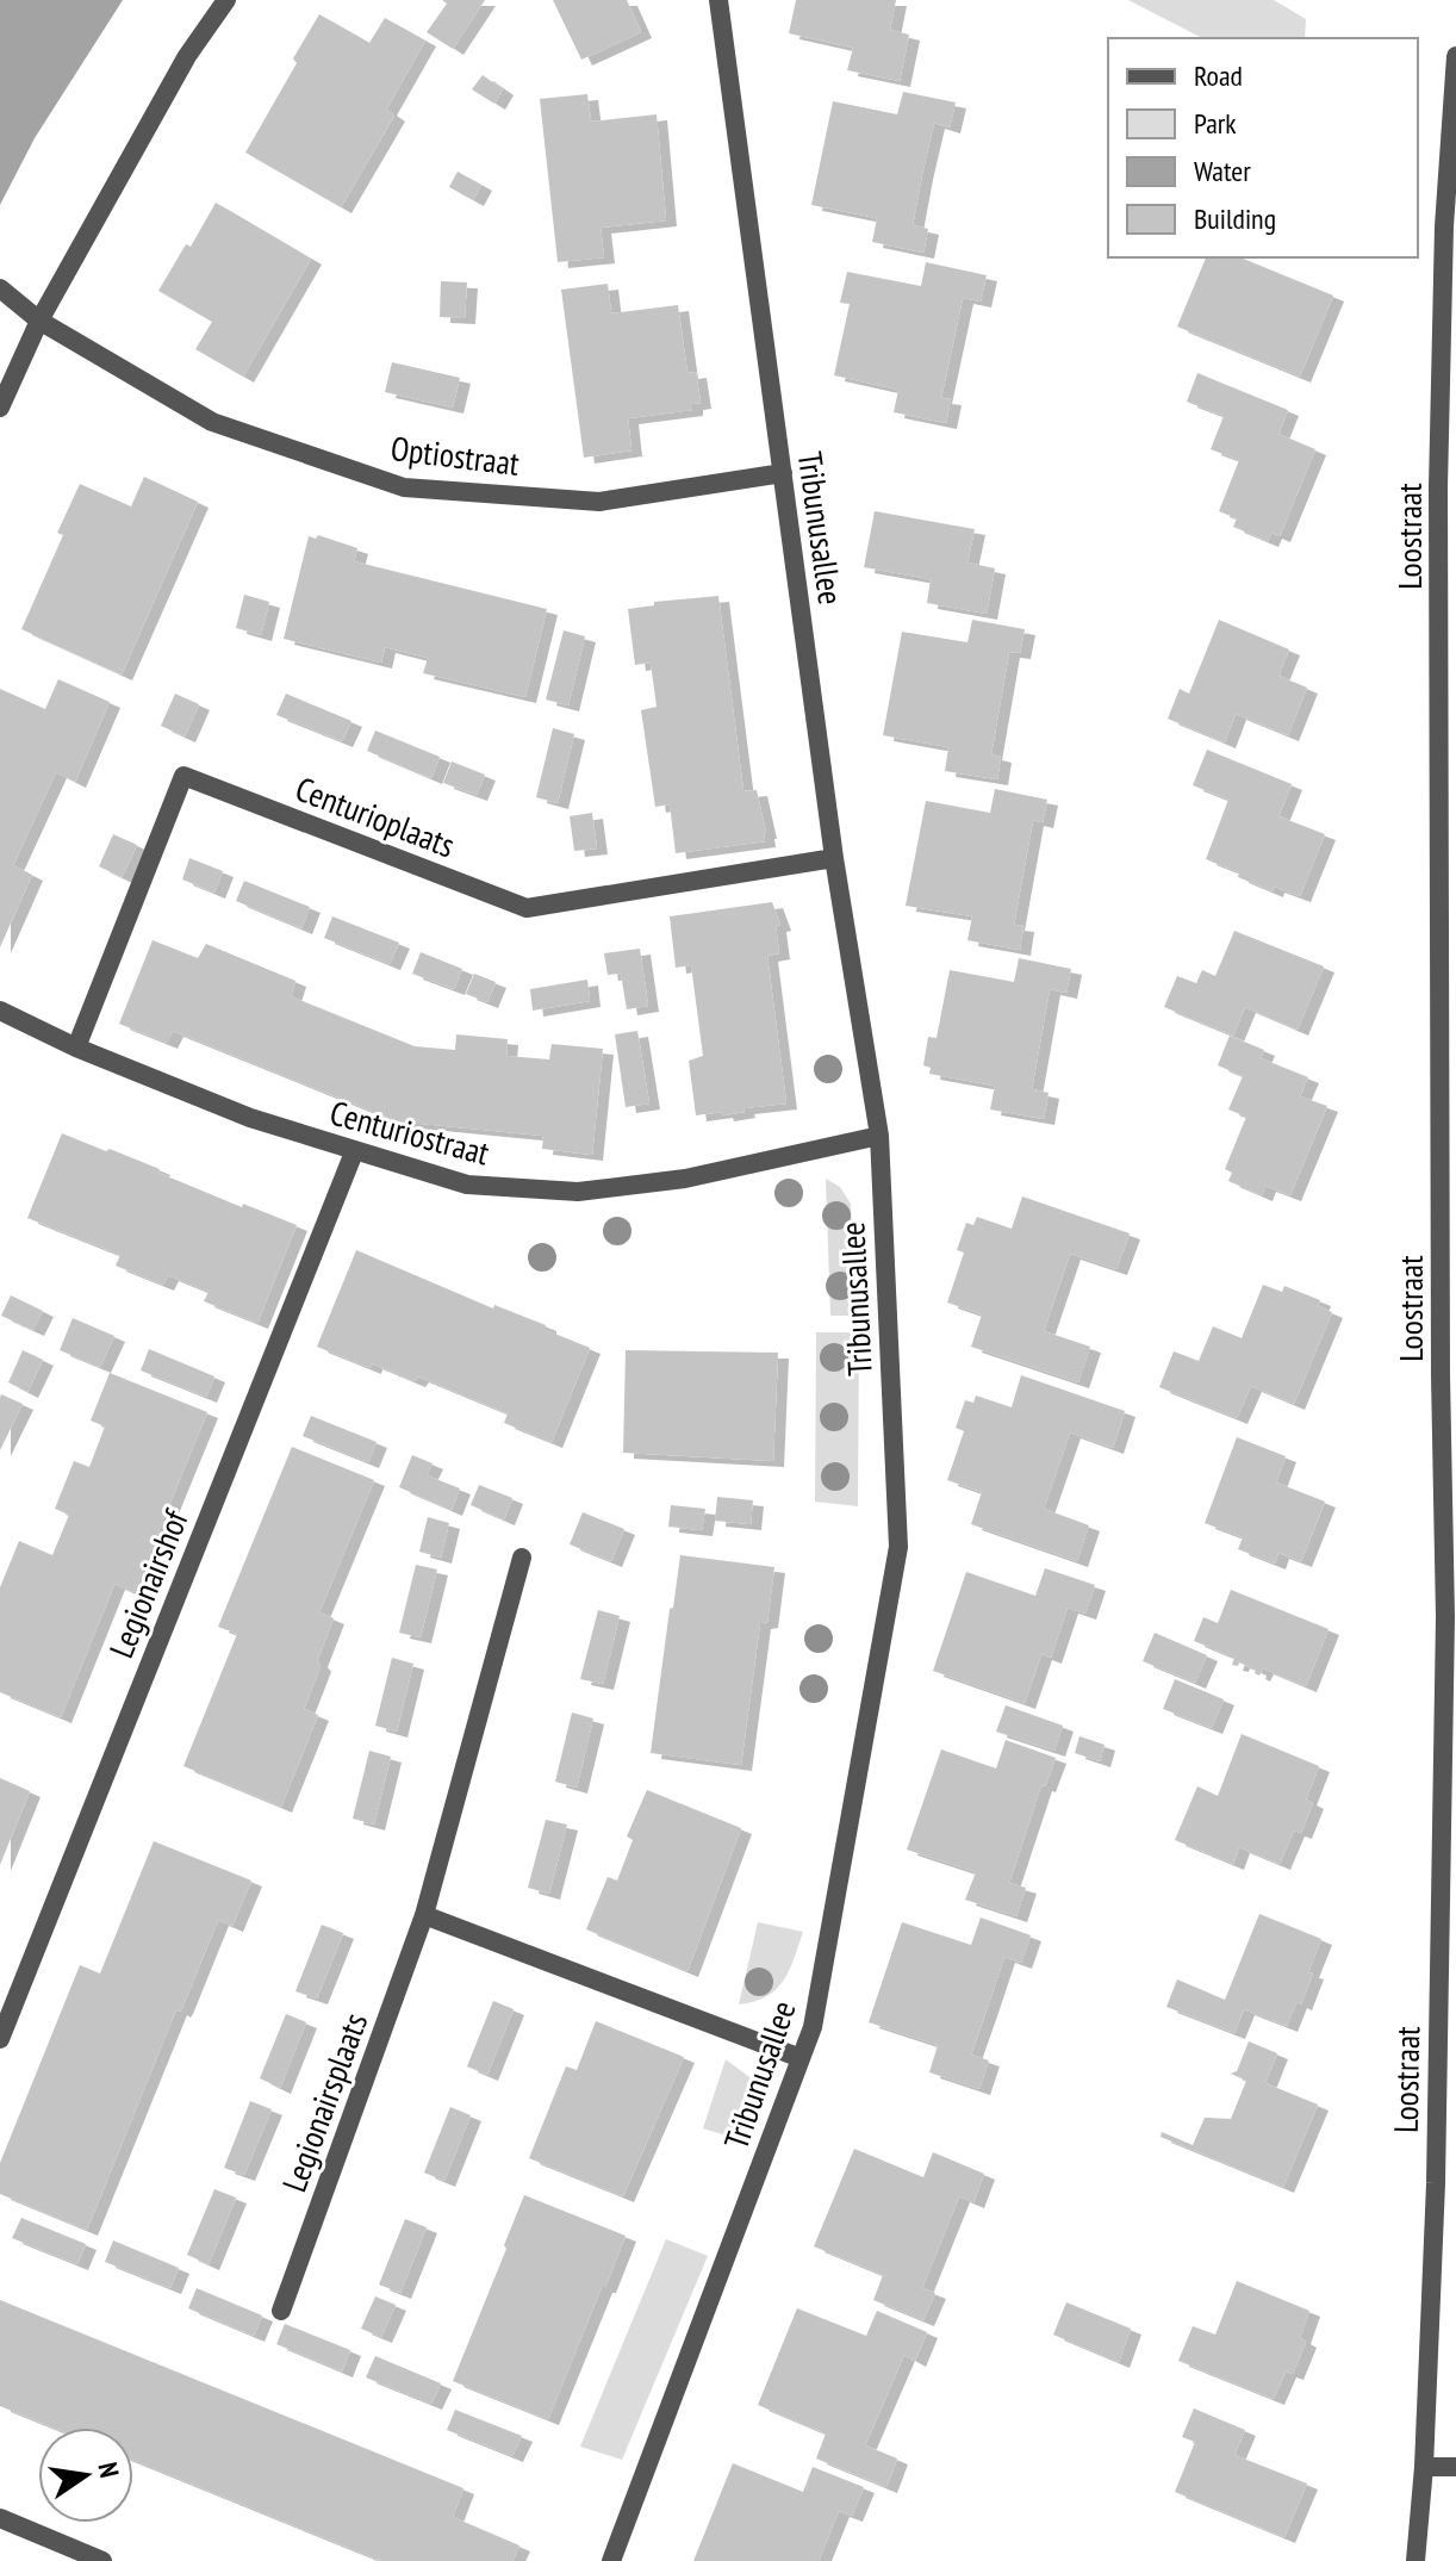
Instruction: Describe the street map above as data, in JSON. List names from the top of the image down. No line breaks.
{"streets":{"street":["Optiostraat","Tribunusallee","Loostraat","Centurioplaats","Centuriostraat","Legionairshof","Legionairsplaats"]},"crossings":[["Optiostraat","Tribunusallee"],["Tribunusallee","Centurioplaats"],["Tribunusallee","Centuriostraat"],["Centurioplaats","Centuriostraat"],["Centuriostraat","Legionairshof"]],"legend":["Road","Park","Water","Building"],"north":"right"}
